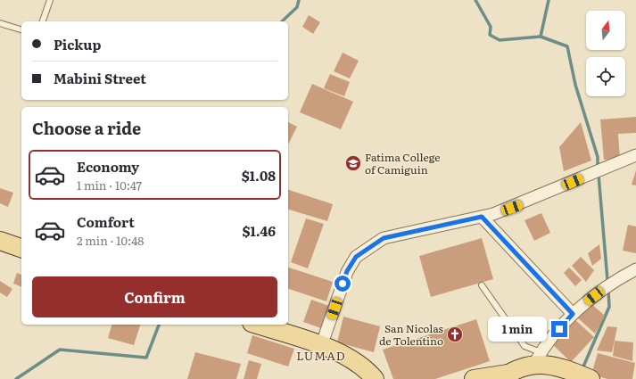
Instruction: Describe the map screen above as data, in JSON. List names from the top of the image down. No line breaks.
{"districts":["LUMAD"],"places":{"school or university":["Fatima College of Camiguin"],"church":["San Nicolas de Tolentino"]},"north":"top","page":{"banner":["Pickup","Mabini Street"],"heading":"Choose a ride","list":[{"name":"Economy","note":"1 min · 10:47","value":"$1.08"},{"name":"Comfort","note":"2 min · 10:48","value":"$1.46"}],"buttons":"Confirm","bubble":"1 min"}}
